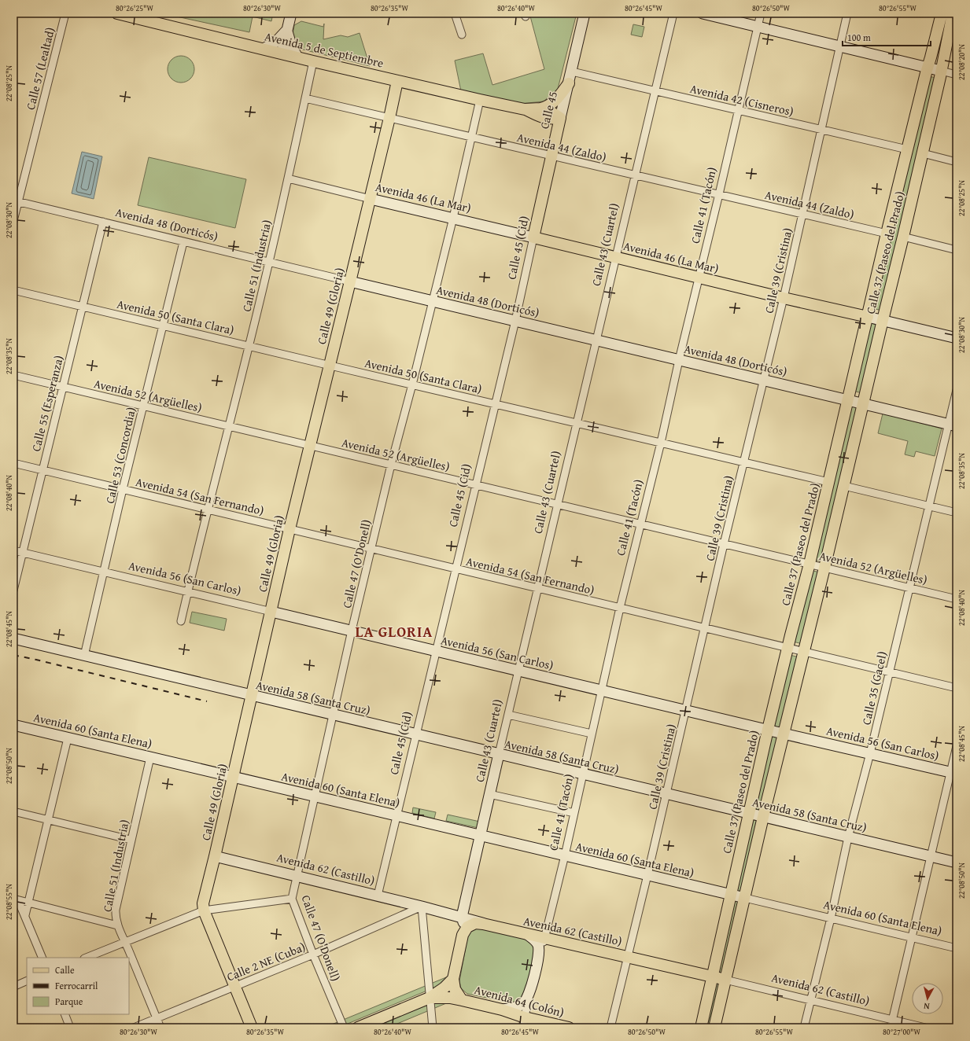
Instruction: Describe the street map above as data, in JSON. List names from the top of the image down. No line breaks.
{"streets":{"main road":["Avenida 5 de Septiembre","Calle 45","Avenida 46 (La Mar)","Calle 43 (Cuartel)","Calle 45 (Cid)","Calle 37 (Paseo del Prado)","Calle 49 (Gloria)","Avenida 62 (Castillo)","Avenida 64 (Colón)"],"street":["Calle 57 (Lealtad)","Avenida 42 (Cisneros)","Avenida 44 (Zaldo)","Calle 41 (Tacón)","Avenida 48 (Dorticós)","Calle 51 (Industria)","Calle 39 (Cristina)","Avenida 50 (Santa Clara)","Avenida 52 (Argüelles)","Calle 55 (Esperanza)","Calle 53 (Concordia)","Avenida 54 (San Fernando)","Calle 47 (O'Donell)","Avenida 56 (San Carlos)","Calle 35 (Gacel)","Avenida 58 (Santa Cruz)","Avenida 60 (Santa Elena)","Calle 2 NE (Cuba)"]},"crossings":[["Avenida 5 de Septiembre","Calle 45"],["Avenida 5 de Septiembre","Calle 51 (Industria)"],["Avenida 5 de Septiembre","Calle 49 (Gloria)"],["Avenida 5 de Septiembre","Calle 47 (O'Donell)"],["Calle 57 (Lealtad)","Avenida 48 (Dorticós)"],["Avenida 42 (Cisneros)","Calle 45"],["Avenida 42 (Cisneros)","Calle 41 (Tacón)"],["Avenida 42 (Cisneros)","Calle 43 (Cuartel)"],["Avenida 42 (Cisneros)","Calle 37 (Paseo del Prado)"],["Avenida 42 (Cisneros)","Calle 39 (Cristina)"],["Calle 45","Avenida 44 (Zaldo)"],["Calle 45","Calle 45 (Cid)"],["Avenida 44 (Zaldo)","Calle 41 (Tacón)"],["Avenida 44 (Zaldo)","Calle 43 (Cuartel)"],["Avenida 44 (Zaldo)","Calle 45 (Cid)"],["Avenida 44 (Zaldo)","Calle 37 (Paseo del Prado)"],["Avenida 44 (Zaldo)","Calle 51 (Industria)"],["Avenida 44 (Zaldo)","Calle 39 (Cristina)"],["Avenida 44 (Zaldo)","Calle 49 (Gloria)"],["Avenida 44 (Zaldo)","Calle 47 (O'Donell)"],["Avenida 46 (La Mar)","Calle 41 (Tacón)"],["Avenida 46 (La Mar)","Calle 43 (Cuartel)"],["Avenida 46 (La Mar)","Calle 45 (Cid)"],["Avenida 46 (La Mar)","Calle 37 (Paseo del Prado)"],["Avenida 46 (La Mar)","Calle 51 (Industria)"],["Avenida 46 (La Mar)","Calle 39 (Cristina)"],["Avenida 46 (La Mar)","Calle 49 (Gloria)"],["Avenida 46 (La Mar)","Calle 47 (O'Donell)"],["Calle 41 (Tacón)","Avenida 48 (Dorticós)"],["Calle 41 (Tacón)","Calle 43 (Cuartel)"],["Calle 41 (Tacón)","Avenida 50 (Santa Clara)"],["Calle 41 (Tacón)","Avenida 52 (Argüelles)"],["Calle 41 (Tacón)","Avenida 54 (San Fernando)"],["Calle 41 (Tacón)","Avenida 56 (San Carlos)"],["Calle 41 (Tacón)","Avenida 58 (Santa Cruz)"],["Calle 41 (Tacón)","Avenida 60 (Santa Elena)"],["Calle 41 (Tacón)","Avenida 62 (Castillo)"],["Calle 41 (Tacón)","Avenida 64 (Colón)"],["Avenida 48 (Dorticós)","Calle 43 (Cuartel)"],["Avenida 48 (Dorticós)","Calle 45 (Cid)"],["Avenida 48 (Dorticós)","Calle 37 (Paseo del Prado)"],["Avenida 48 (Dorticós)","Calle 51 (Industria)"],["Avenida 48 (Dorticós)","Calle 39 (Cristina)"],["Avenida 48 (Dorticós)","Calle 49 (Gloria)"],["Avenida 48 (Dorticós)","Calle 55 (Esperanza)"],["Avenida 48 (Dorticós)","Calle 53 (Concordia)"],["Avenida 48 (Dorticós)","Calle 47 (O'Donell)"],["Avenida 48 (Dorticós)","Calle 35 (Gacel)"],["Calle 43 (Cuartel)","Avenida 50 (Santa Clara)"],["Calle 43 (Cuartel)","Avenida 52 (Argüelles)"],["Calle 43 (Cuartel)","Avenida 54 (San Fernando)"],["Calle 43 (Cuartel)","Avenida 56 (San Carlos)"],["Calle 43 (Cuartel)","Avenida 58 (Santa Cruz)"],["Calle 43 (Cuartel)","Avenida 60 (Santa Elena)"],["Calle 43 (Cuartel)","Avenida 62 (Castillo)"],["Calle 43 (Cuartel)","Avenida 64 (Colón)"],["Calle 45 (Cid)","Avenida 50 (Santa Clara)"],["Calle 45 (Cid)","Avenida 52 (Argüelles)"],["Calle 45 (Cid)","Avenida 54 (San Fernando)"],["Calle 45 (Cid)","Avenida 56 (San Carlos)"],["Calle 45 (Cid)","Avenida 58 (Santa Cruz)"],["Calle 45 (Cid)","Avenida 60 (Santa Elena)"],["Calle 45 (Cid)","Avenida 62 (Castillo)"],["Calle 37 (Paseo del Prado)","Avenida 50 (Santa Clara)"],["Calle 37 (Paseo del Prado)","Avenida 52 (Argüelles)"],["Calle 37 (Paseo del Prado)","Avenida 54 (San Fernando)"],["Calle 37 (Paseo del Prado)","Avenida 56 (San Carlos)"],["Calle 37 (Paseo del Prado)","Avenida 58 (Santa Cruz)"],["Calle 37 (Paseo del Prado)","Avenida 60 (Santa Elena)"],["Calle 37 (Paseo del Prado)","Avenida 62 (Castillo)"],["Calle 51 (Industria)","Avenida 50 (Santa Clara)"],["Calle 51 (Industria)","Avenida 52 (Argüelles)"],["Calle 51 (Industria)","Avenida 54 (San Fernando)"],["Calle 51 (Industria)","Avenida 56 (San Carlos)"],["Calle 51 (Industria)","Avenida 60 (Santa Elena)"],["Calle 51 (Industria)","Calle 2 NE (Cuba)"],["Calle 39 (Cristina)","Avenida 50 (Santa Clara)"],["Calle 39 (Cristina)","Avenida 52 (Argüelles)"],["Calle 39 (Cristina)","Avenida 54 (San Fernando)"],["Calle 39 (Cristina)","Avenida 56 (San Carlos)"],["Calle 39 (Cristina)","Avenida 58 (Santa Cruz)"],["Calle 39 (Cristina)","Avenida 60 (Santa Elena)"],["Calle 39 (Cristina)","Avenida 62 (Castillo)"],["Calle 49 (Gloria)","Avenida 50 (Santa Clara)"],["Calle 49 (Gloria)","Avenida 52 (Argüelles)"],["Calle 49 (Gloria)","Avenida 54 (San Fernando)"],["Calle 49 (Gloria)","Avenida 56 (San Carlos)"],["Calle 49 (Gloria)","Avenida 58 (Santa Cruz)"],["Calle 49 (Gloria)","Avenida 60 (Santa Elena)"],["Calle 49 (Gloria)","Avenida 62 (Castillo)"],["Calle 49 (Gloria)","Calle 2 NE (Cuba)"],["Avenida 50 (Santa Clara)","Calle 55 (Esperanza)"],["Avenida 50 (Santa Clara)","Calle 53 (Concordia)"],["Avenida 50 (Santa Clara)","Calle 47 (O'Donell)"],["Avenida 52 (Argüelles)","Calle 55 (Esperanza)"],["Avenida 52 (Argüelles)","Calle 53 (Concordia)"],["Avenida 52 (Argüelles)","Calle 47 (O'Donell)"],["Avenida 52 (Argüelles)","Calle 35 (Gacel)"],["Calle 55 (Esperanza)","Avenida 54 (San Fernando)"],["Calle 55 (Esperanza)","Avenida 56 (San Carlos)"],["Calle 53 (Concordia)","Avenida 54 (San Fernando)"],["Calle 53 (Concordia)","Avenida 56 (San Carlos)"],["Calle 53 (Concordia)","Avenida 58 (Santa Cruz)"],["Avenida 54 (San Fernando)","Calle 47 (O'Donell)"],["Avenida 54 (San Fernando)","Calle 35 (Gacel)"],["Calle 47 (O'Donell)","Avenida 56 (San Carlos)"],["Calle 47 (O'Donell)","Avenida 58 (Santa Cruz)"],["Calle 47 (O'Donell)","Avenida 60 (Santa Elena)"],["Calle 47 (O'Donell)","Avenida 62 (Castillo)"],["Calle 47 (O'Donell)","Calle 2 NE (Cuba)"],["Avenida 56 (San Carlos)","Calle 35 (Gacel)"],["Calle 35 (Gacel)","Avenida 58 (Santa Cruz)"],["Calle 35 (Gacel)","Avenida 60 (Santa Elena)"],["Calle 35 (Gacel)","Avenida 62 (Castillo)"],["Avenida 62 (Castillo)","Calle 2 NE (Cuba)"],["Avenida 62 (Castillo)","Avenida 64 (Colón)"]],"districts":["LA GLORIA"],"legend":["Calle","Ferrocarril","Parque"],"scale_bar":"100 m","north":"bottom","coordinates":["80°26'25\"W","80°26'30\"W","80°26'35\"W","80°26'40\"W","80°26'45\"W","80°26'50\"W","80°26'55\"W","22°08'20\"N","22°08'25\"N","22°08'30\"N","22°08'35\"N","22°08'40\"N","22°08'45\"N","22°08'50\"N","22°08'55\"N","80°27'00\"W"]}
